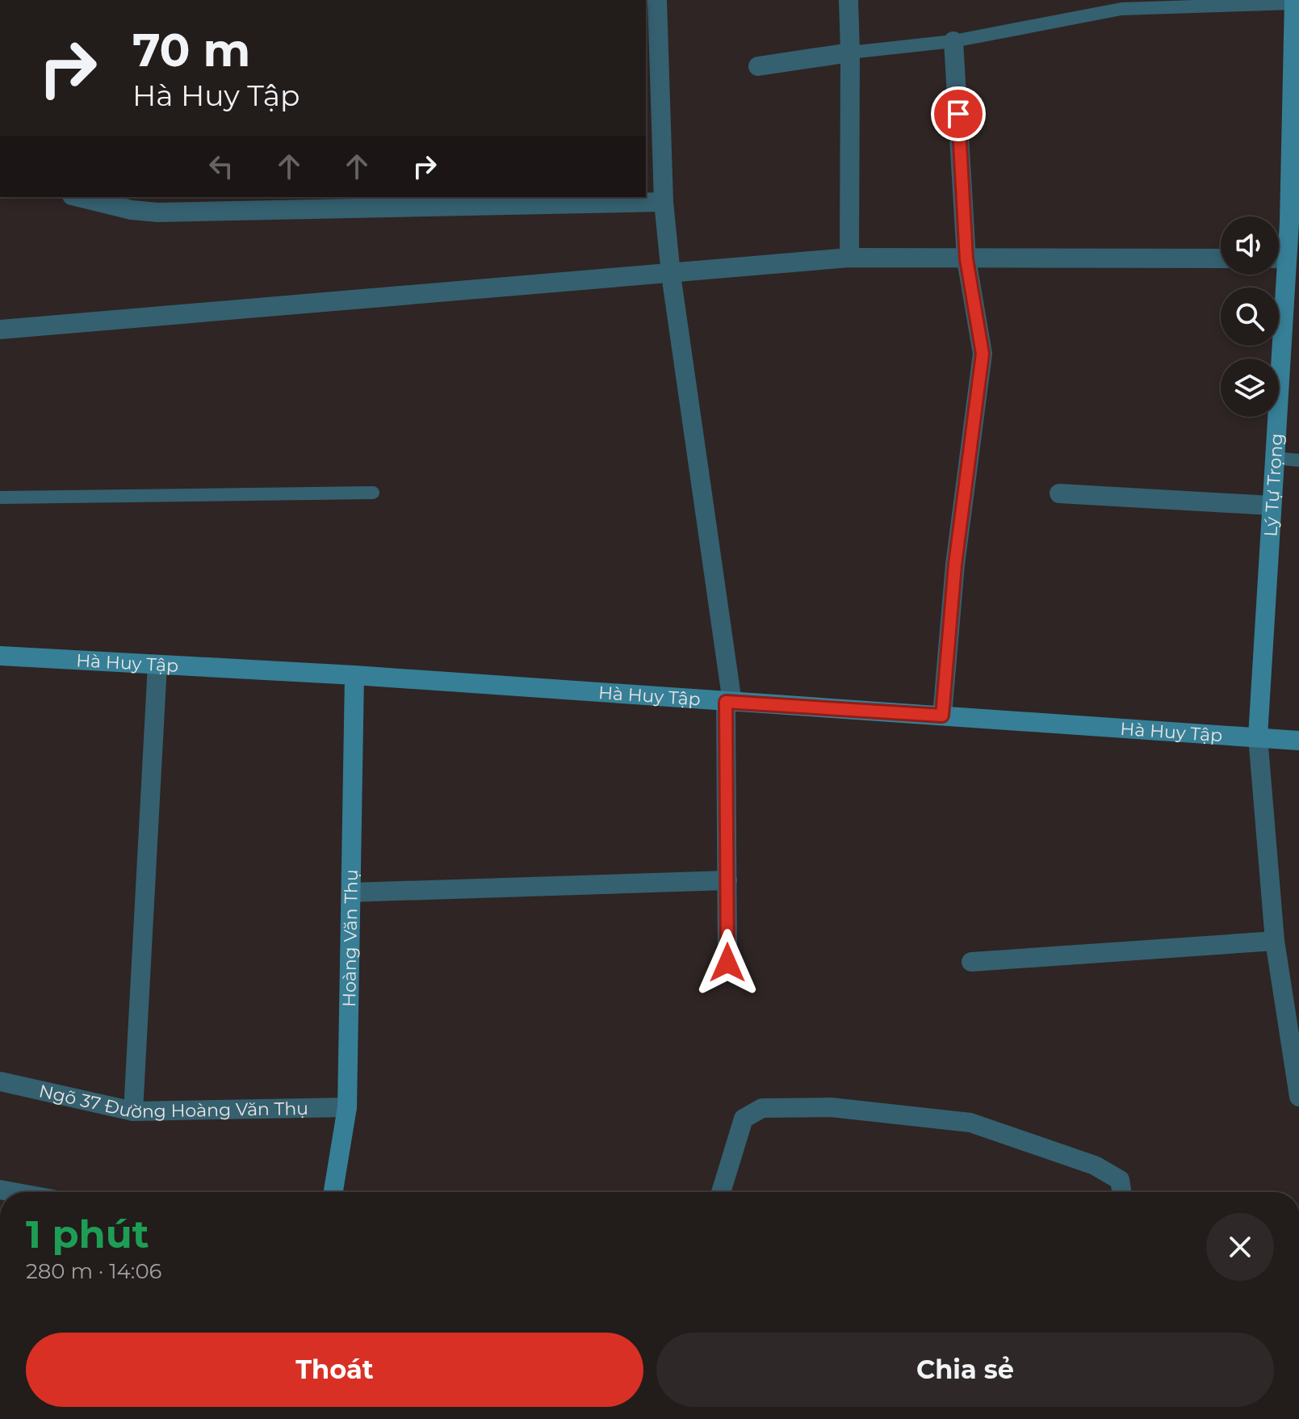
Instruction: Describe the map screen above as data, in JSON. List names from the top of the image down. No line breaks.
{"streets":{"main road":["Lý Tự Trọng","Hà Huy Tập","Hoàng Văn Thụ"],"street":["Ngõ 37 Đường Hoàng Văn Thụ"]},"crossings":[["Lý Tự Trọng","Hà Huy Tập"],["Hà Huy Tập","Hoàng Văn Thụ"],["Hoàng Văn Thụ","Ngõ 37 Đường Hoàng Văn Thụ"]],"page":{"turn":["70 m","Hà Huy Tập"],"heading":["1 phút","280 m · 14:06"],"buttons":["Thoát","Chia sẻ"]}}
